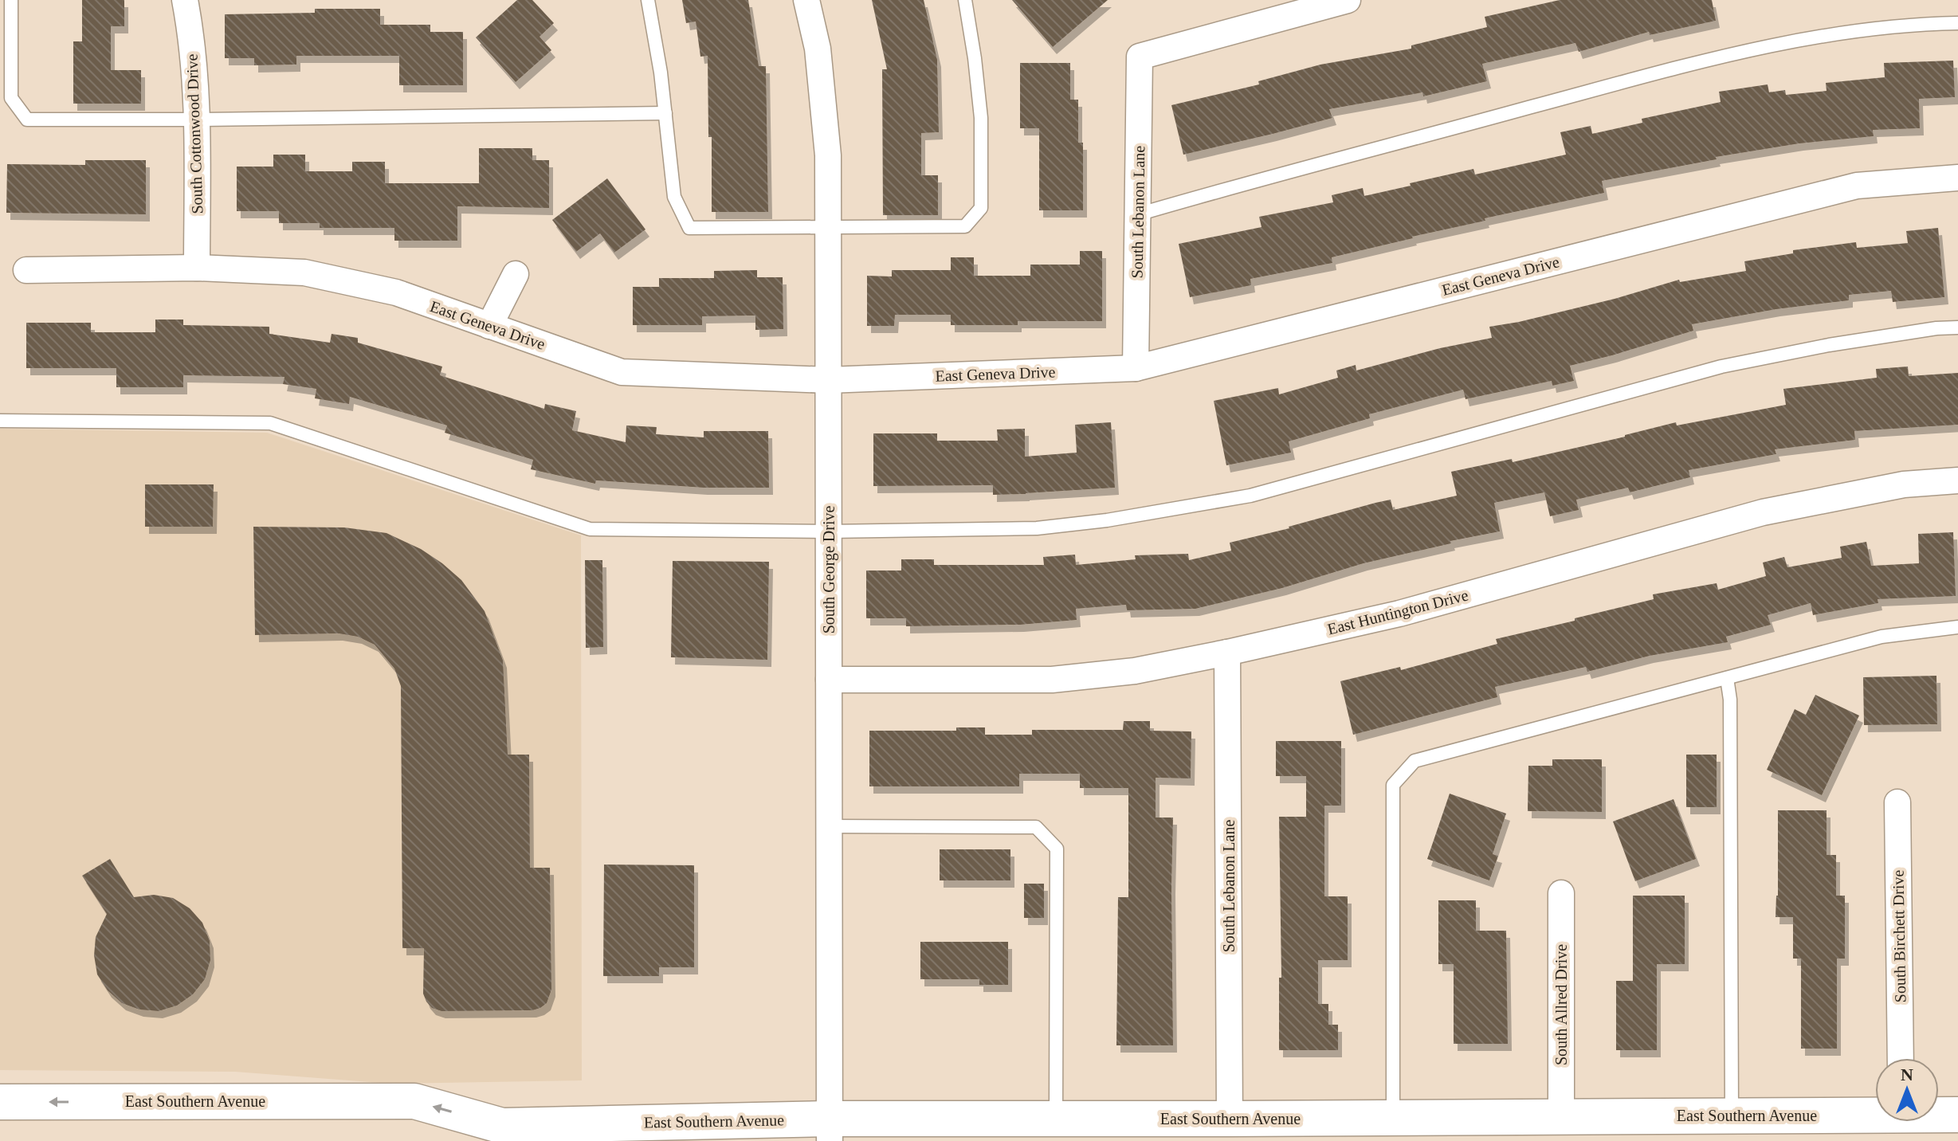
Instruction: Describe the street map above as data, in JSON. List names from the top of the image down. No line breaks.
{"streets":{"main road":["East Southern Avenue"],"street":["South Cottonwood Drive","South Lebanon Lane","East Geneva Drive","South George Drive","East Huntington Drive","South Birchett Drive","South Allred Drive"]},"crossings":[["South Cottonwood Drive","East Geneva Drive"],["South Lebanon Lane","East Geneva Drive"],["South Lebanon Lane","East Huntington Drive"],["South Lebanon Lane","East Southern Avenue"],["East Geneva Drive","South George Drive"],["South George Drive","East Huntington Drive"],["South George Drive","East Southern Avenue"],["South Allred Drive","East Southern Avenue"]],"north":"top"}
